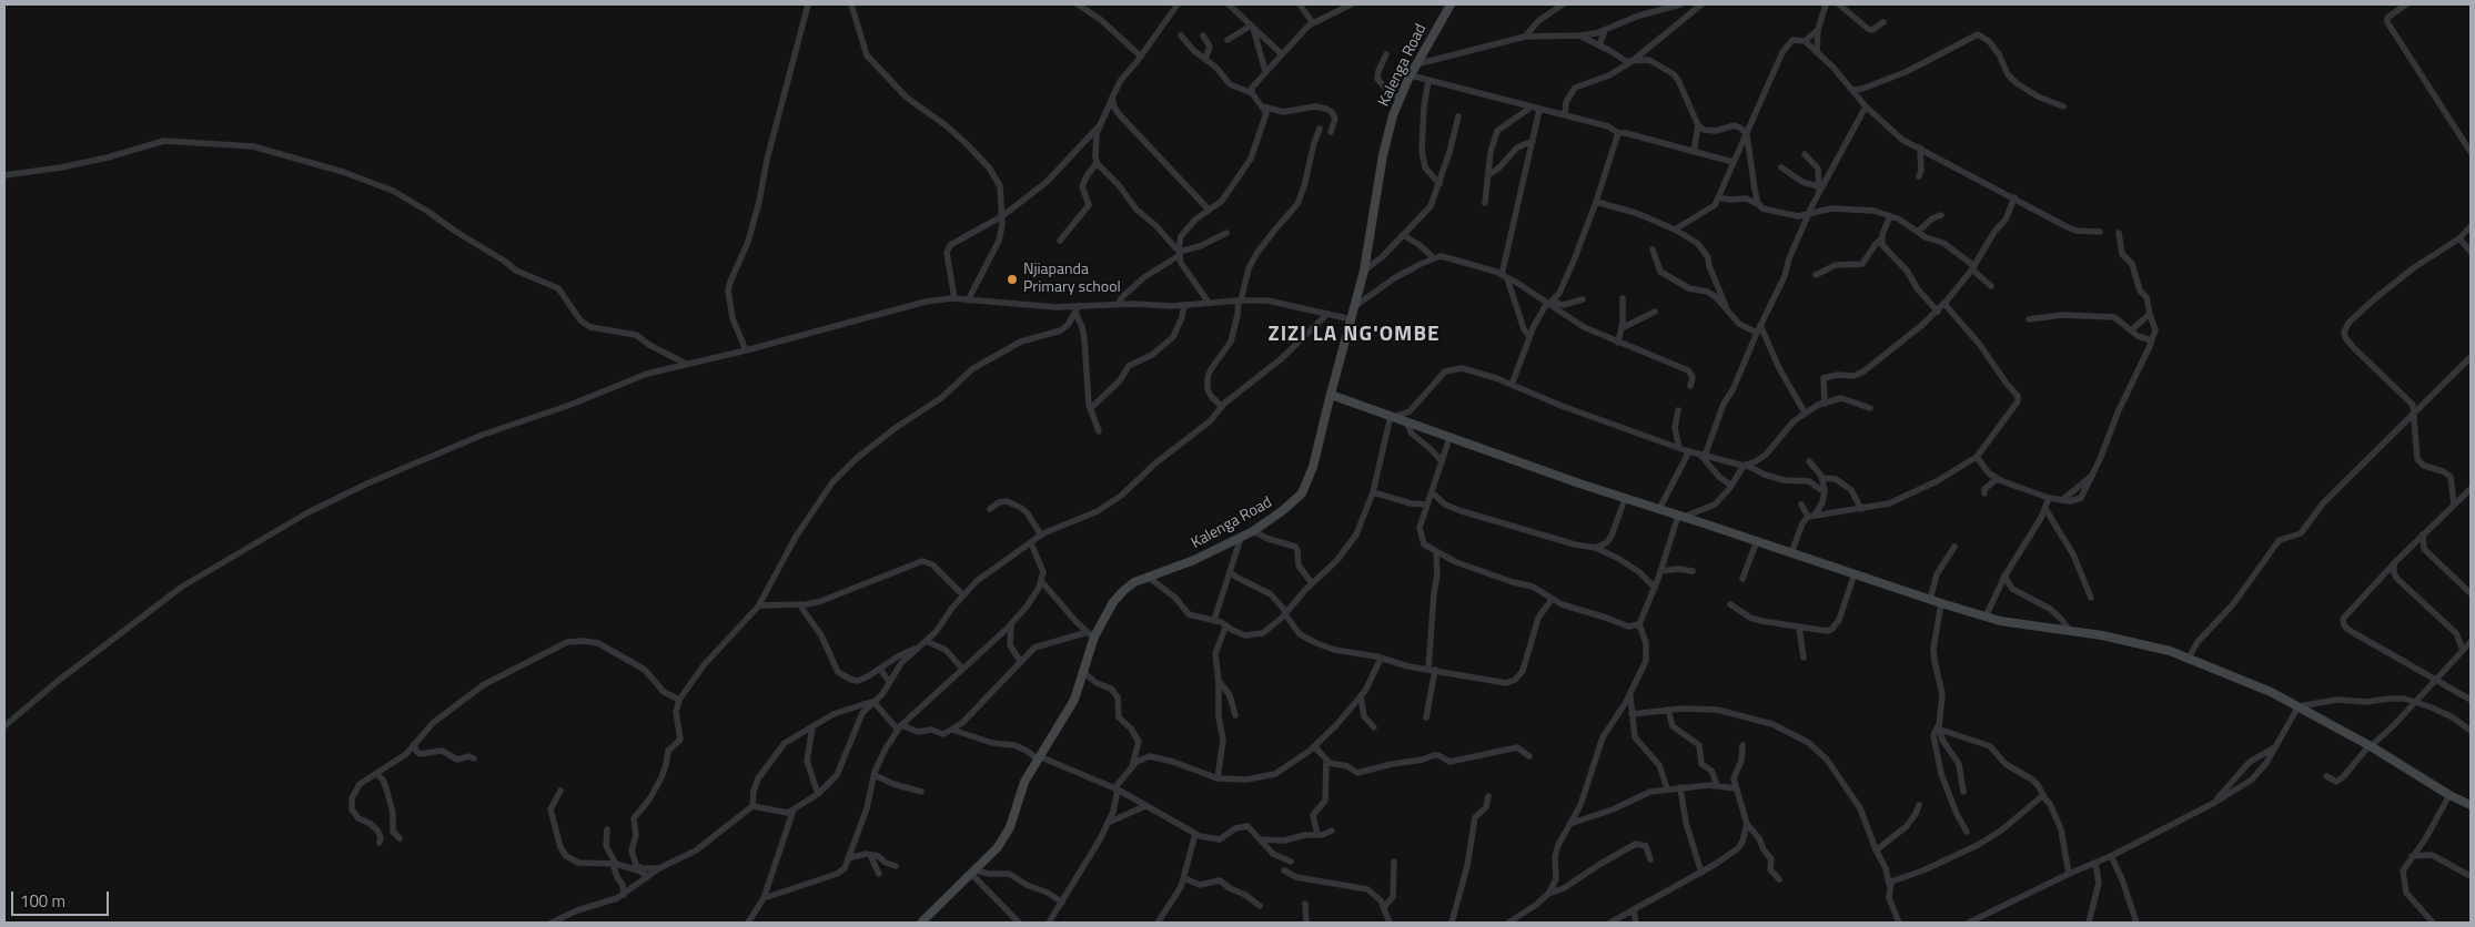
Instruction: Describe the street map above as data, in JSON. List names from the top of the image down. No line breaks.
{"streets":{"street":["Kalenga Road"]},"districts":["ZIZI LA NG'OMBE"],"places":["Njiapanda Primary school"],"scale_bar":"100 m"}
